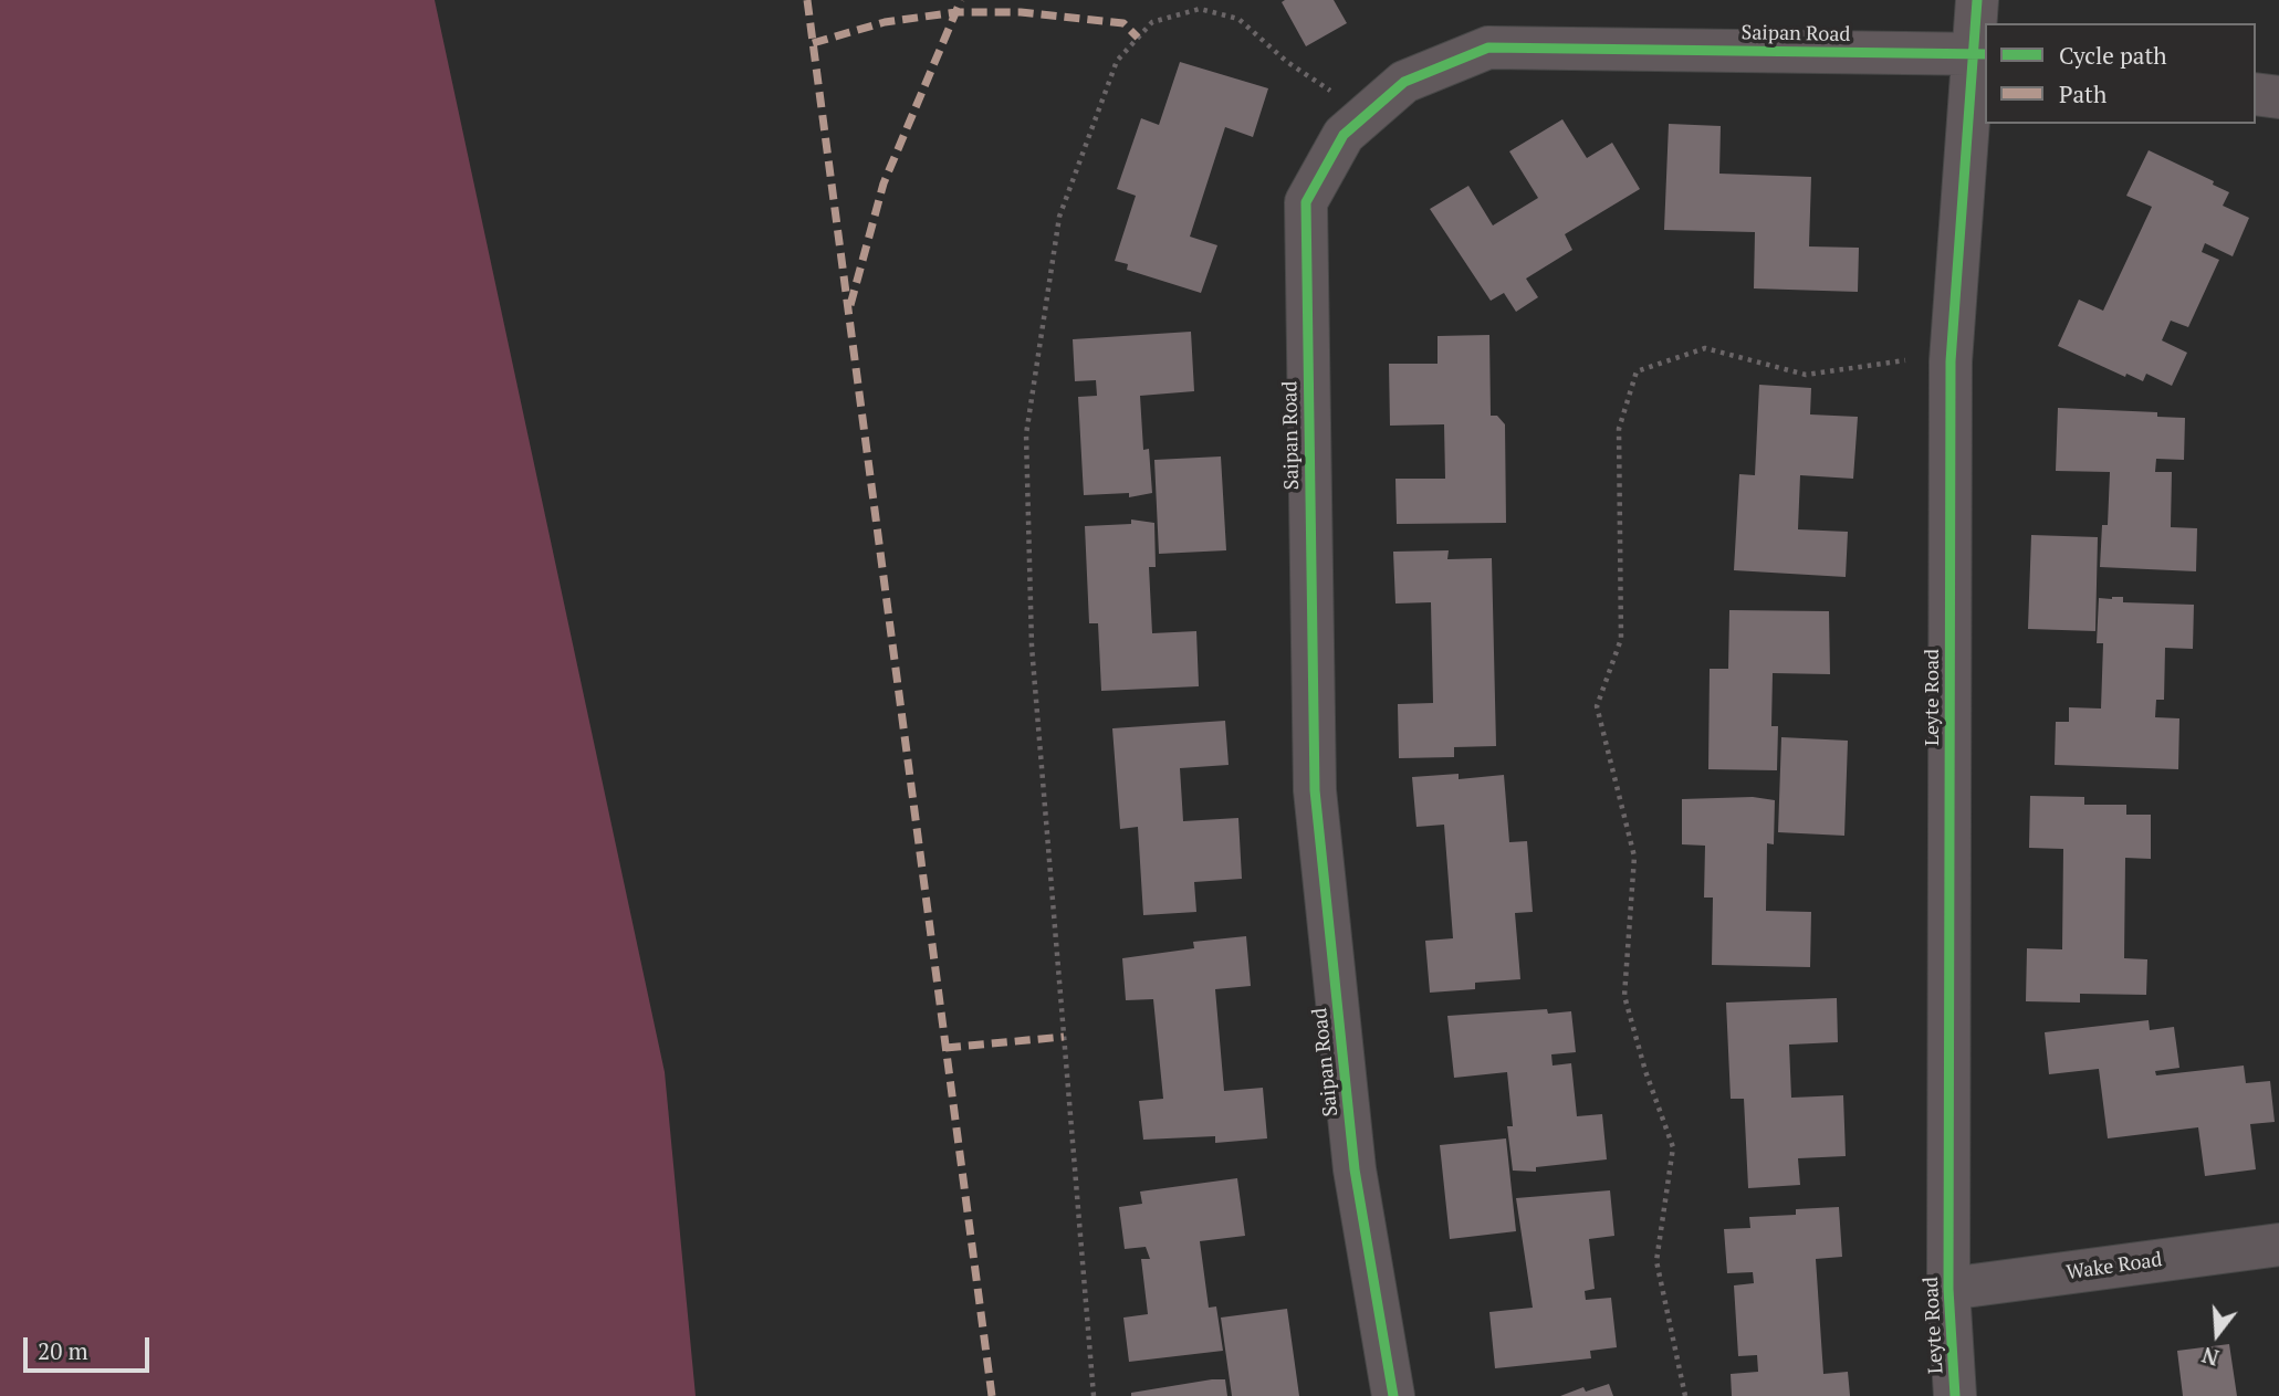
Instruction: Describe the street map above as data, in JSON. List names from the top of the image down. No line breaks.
{"streets":{"street":["Saipan Road","Leyte Road","Wake Road"]},"crossings":[["Saipan Road","Leyte Road"],["Leyte Road","Wake Road"]],"legend":["Cycle path","Path"],"scale_bar":"20 m","north":"bottom"}
